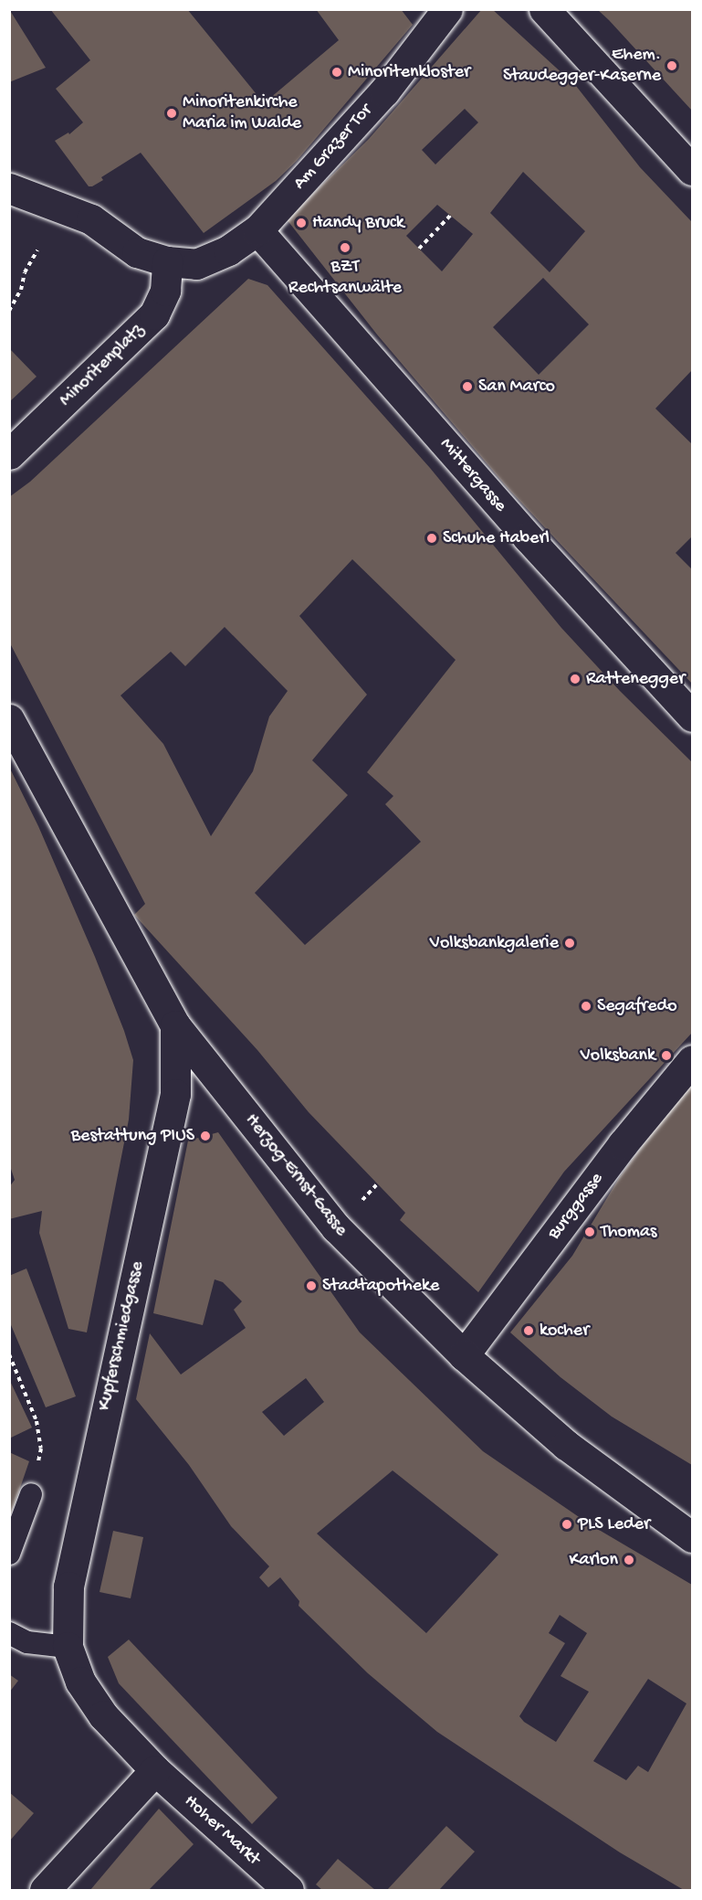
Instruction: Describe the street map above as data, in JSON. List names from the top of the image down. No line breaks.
{"streets":{"street":["Am Grazer Tor","Minoritenplatz","Mittergasse","Herzog-Ernst-Gasse","Burggasse","Kupferschmiedgasse","Hoher Markt"]},"crossings":[["Am Grazer Tor","Mittergasse"],["Herzog-Ernst-Gasse","Burggasse"],["Herzog-Ernst-Gasse","Kupferschmiedgasse"],["Kupferschmiedgasse","Hoher Markt"]],"places":["Ehem. Staudegger-Kaserne","Minoritenkloster","Minoritenkirche Maria im Walde","Handy Bruck","BZT Rechtsanwälte","San Marco","Schuhe Haberl","Rattenegger","Volksbankgalerie","Segafredo","Volksbank","Bestattung PIUS","Thomas","Stadtapotheke","kocher","PLS Leder","Karlon"]}
